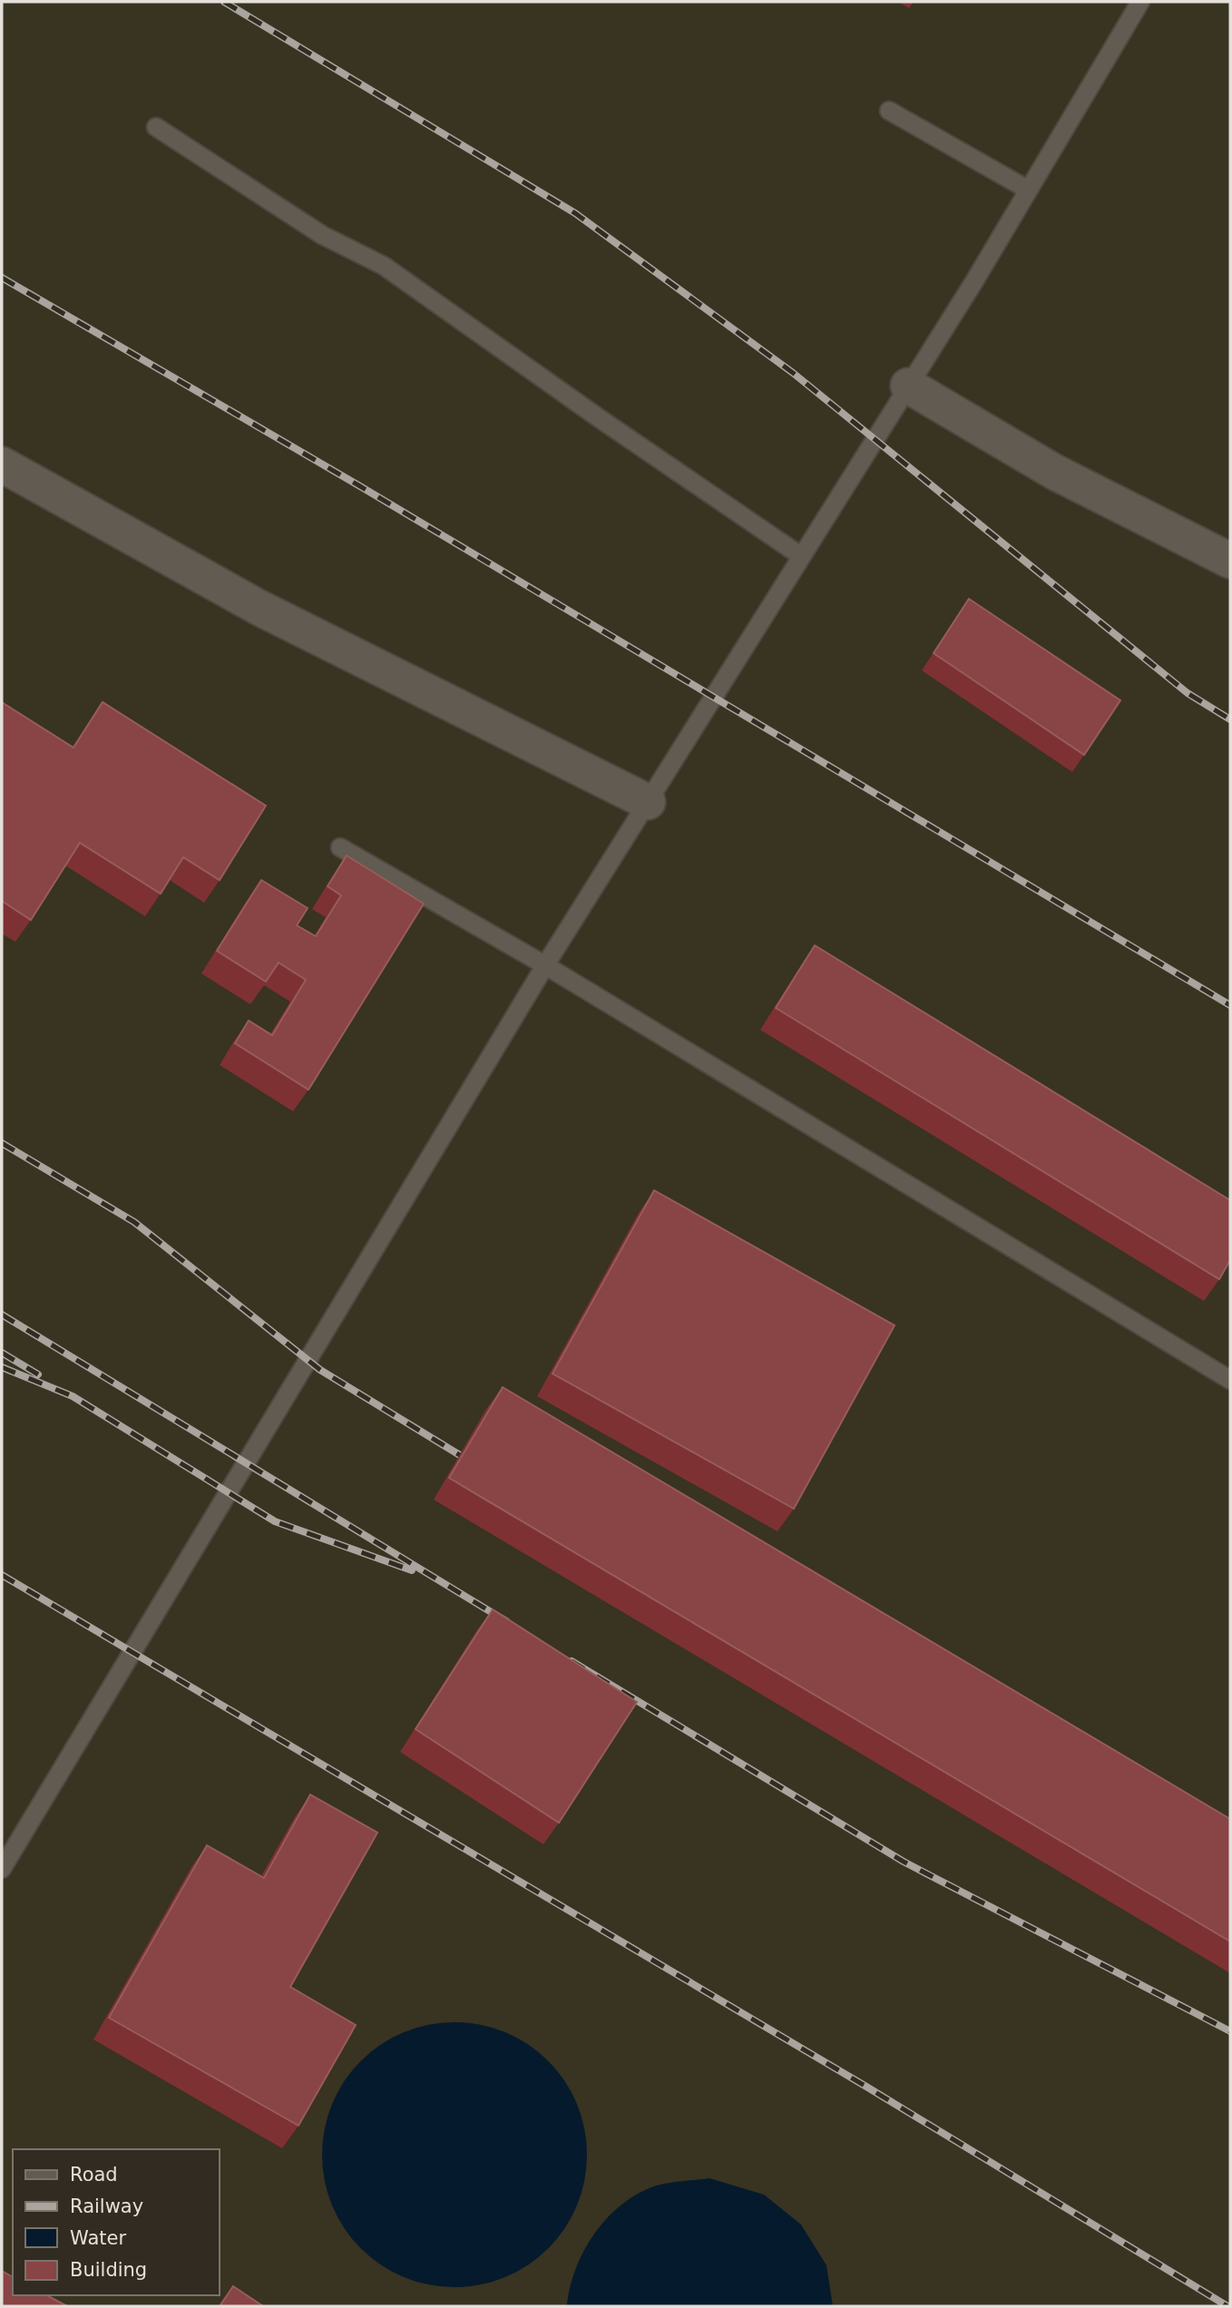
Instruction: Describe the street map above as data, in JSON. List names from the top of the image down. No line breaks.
{"legend":["Road","Railway","Water","Building"]}
